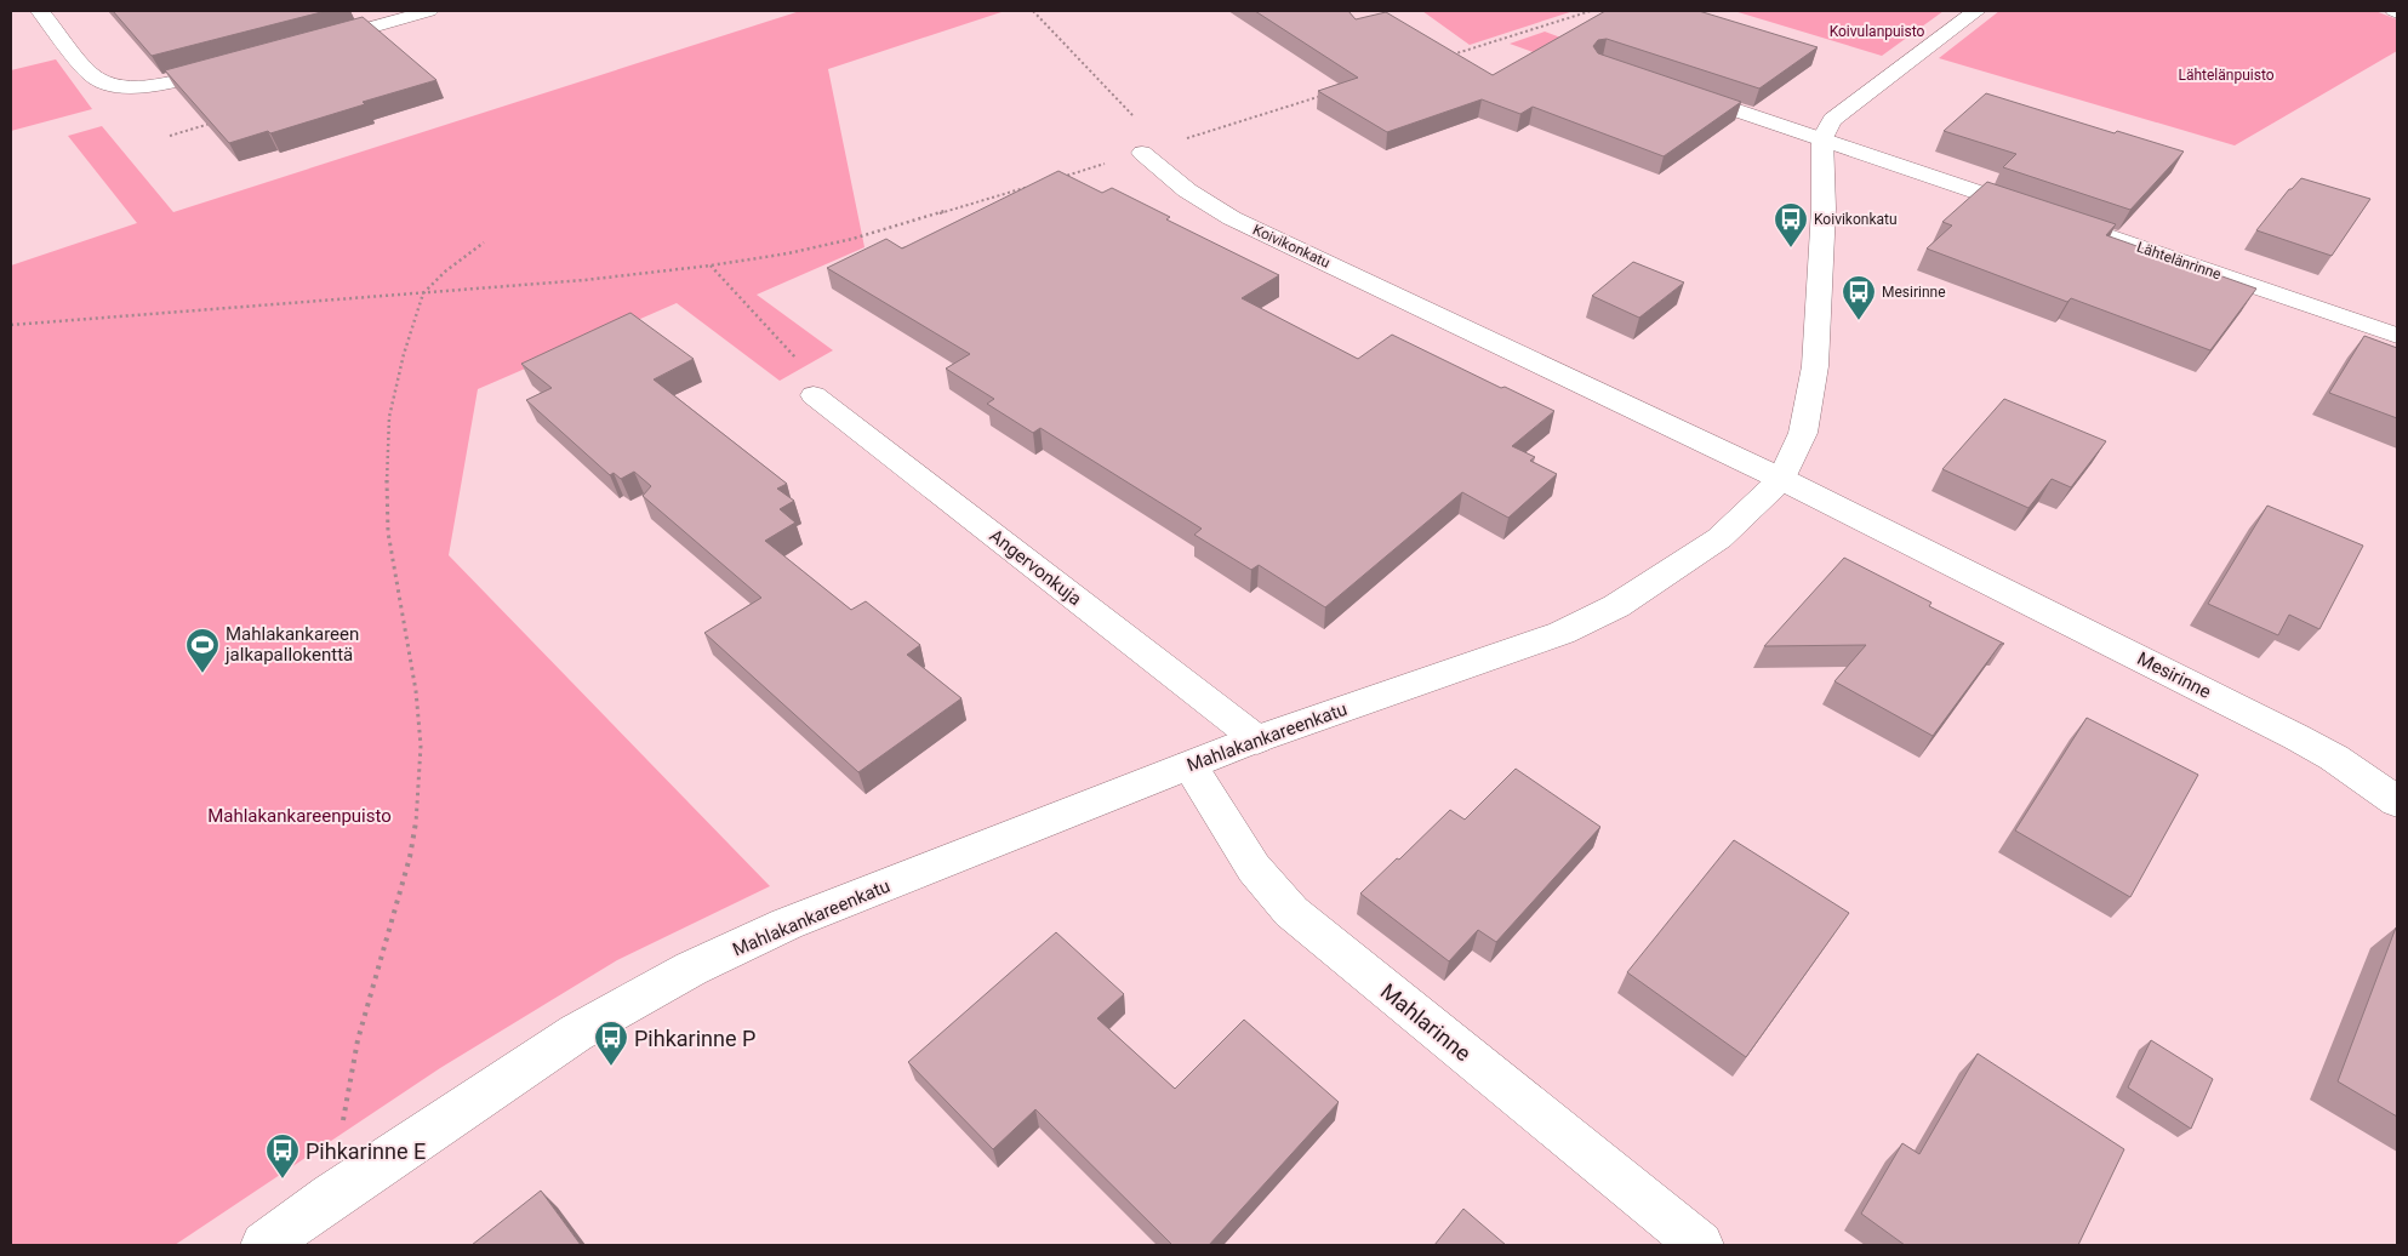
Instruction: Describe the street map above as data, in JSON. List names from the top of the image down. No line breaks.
{"streets":{"street":["Koivikonkatu","Lähtelänrinne","Angervonkuja","Mesirinne","Mahlakankareenkatu","Mahlarinne"]},"crossings":[["Koivikonkatu","Mesirinne"],["Koivikonkatu","Mahlakankareenkatu"],["Angervonkuja","Mahlakankareenkatu"],["Mesirinne","Mahlakankareenkatu"],["Mahlakankareenkatu","Mahlarinne"]],"parks":["Koivulanpuisto","Lähtelänpuisto","Mahlakankareenpuisto"],"places":{"bus stop":["Koivikonkatu","Mesirinne","Pihkarinne P","Pihkarinne E"],"sports":["Mahlakankareen jalkapallokenttä"]}}
